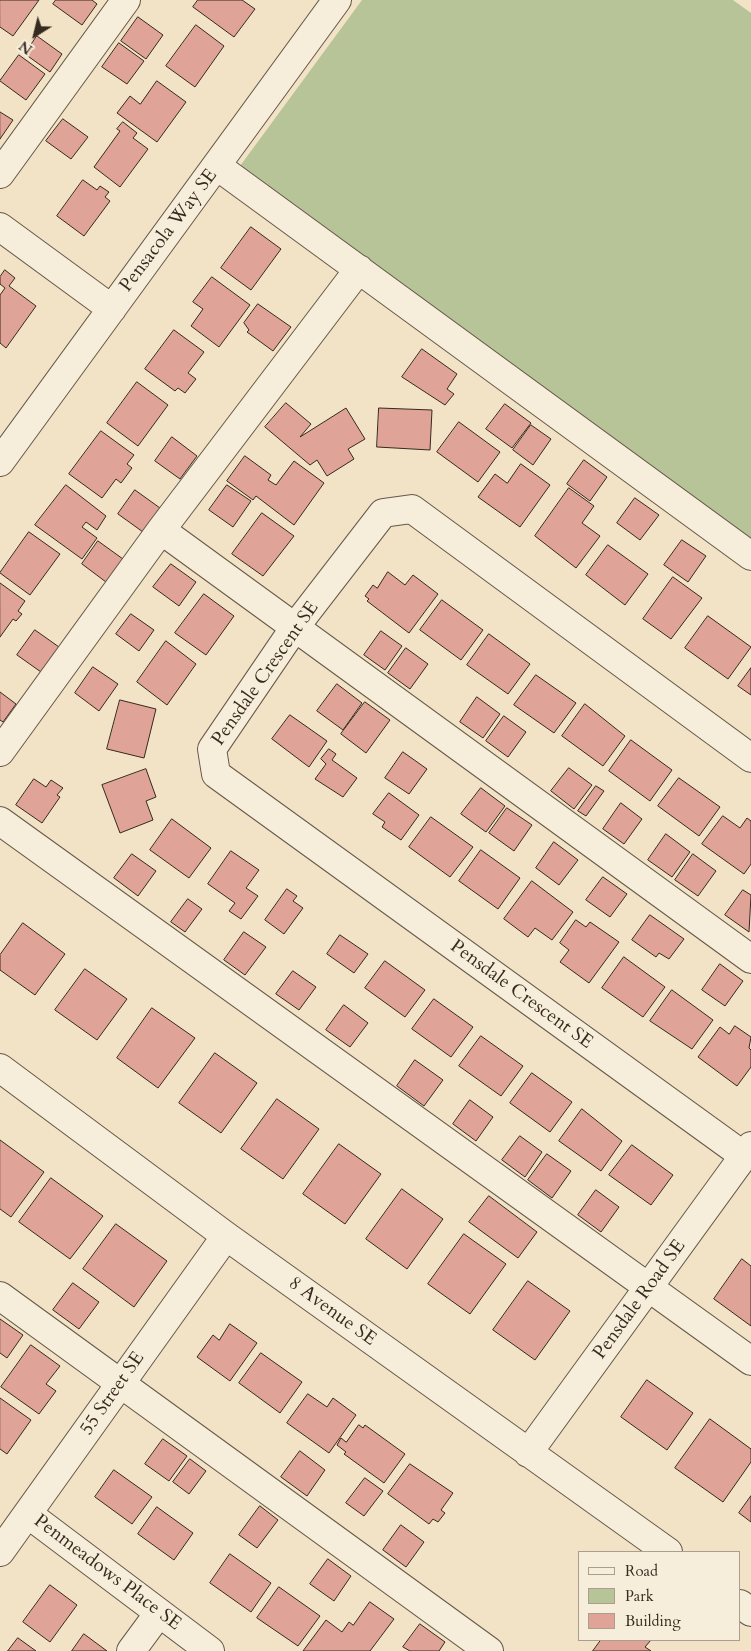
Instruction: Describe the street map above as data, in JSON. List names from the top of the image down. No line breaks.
{"streets":{"street":["Pensacola Way SE","Pensdale Crescent SE","Pensdale Road SE","8 Avenue SE","55 Street SE","Penmeadows Place SE"]},"crossings":[["Pensdale Crescent SE","Pensdale Road SE"],["Pensdale Road SE","8 Avenue SE"],["8 Avenue SE","55 Street SE"],["55 Street SE","Penmeadows Place SE"]],"legend":["Road","Park","Building"],"north":"bottom left"}
